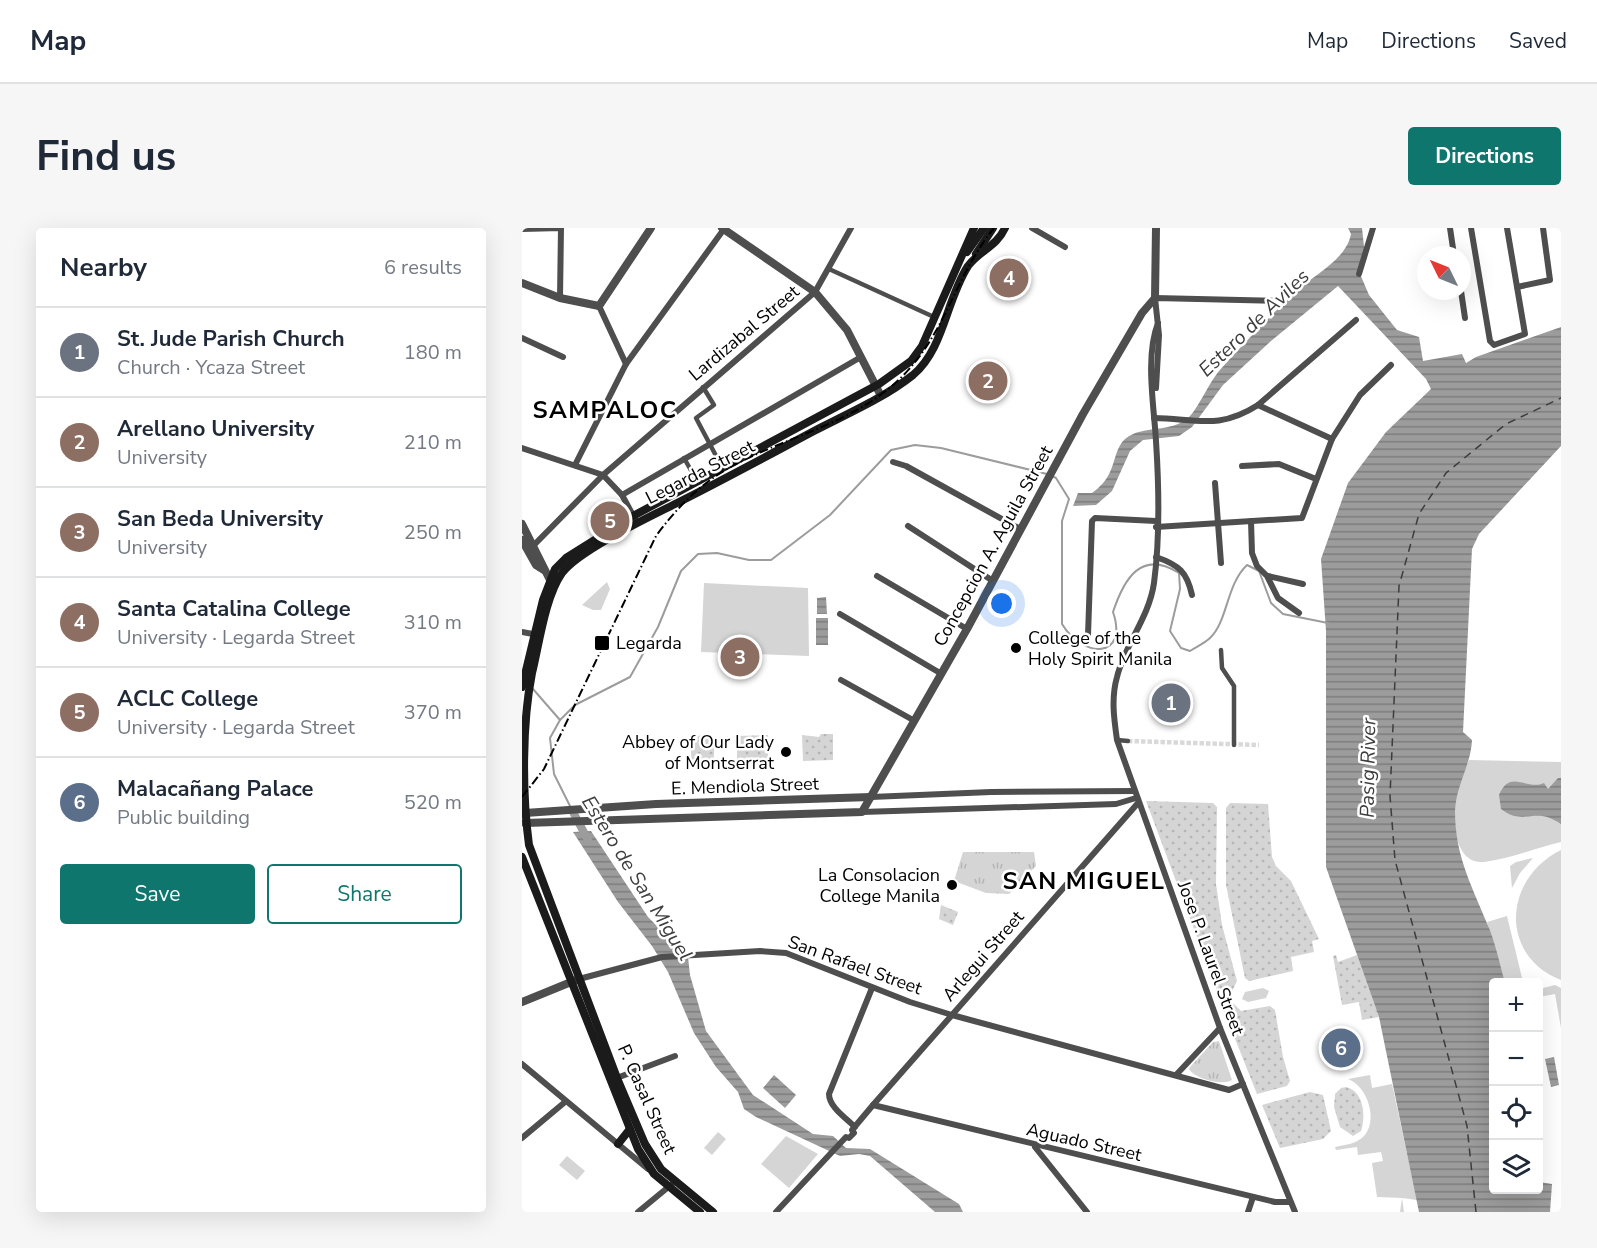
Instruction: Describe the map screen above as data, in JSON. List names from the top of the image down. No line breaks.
{"streets":{"main road":["Legarda Street","P. Casal Street"],"street":["Lardizabal Street","Concepcion A. Aguila Street","E. Mendiola Street","Arlegui Street","Jose P. Laurel Street","San Rafael Street","Aguado Street"]},"crossings":[["Legarda Street","E. Mendiola Street"],["Legarda Street","San Rafael Street"],["Legarda Street","P. Casal Street"],["Concepcion A. Aguila Street","E. Mendiola Street"],["Concepcion A. Aguila Street","Jose P. Laurel Street"],["E. Mendiola Street","Arlegui Street"],["E. Mendiola Street","Jose P. Laurel Street"],["Arlegui Street","Jose P. Laurel Street"],["Arlegui Street","San Rafael Street"],["Arlegui Street","Aguado Street"],["Jose P. Laurel Street","San Rafael Street"],["Jose P. Laurel Street","Aguado Street"],["San Rafael Street","P. Casal Street"]],"districts":["SAMPALOC","SAN MIGUEL"],"water":["Estero de Aviles","Pasig River","Estero de San Miguel"],"places":{"transit":["Legarda"],"other":["College of the Holy Spirit Manila","Abbey of Our Lady of Montserrat","La Consolacion College Manila"]},"north":"top left","page":{"header":"Map","nav":["Map","Directions","Saved"],"buttons":["Directions",["Save","Share"]],"title":"Find us","heading":["Nearby","6 results"],"pins":["4","2","5","3","1","6"],"list":[{"mark":"1","name":"St. Jude Parish Church","note":"Church · Ycaza Street","value":"180 m"},{"mark":"2","name":"Arellano University","note":"University","value":"210 m"},{"mark":"3","name":"San Beda University","note":"University","value":"250 m"},{"mark":"4","name":"Santa Catalina College","note":"University · Legarda Street","value":"310 m"},{"mark":"5","name":"ACLC College","note":"University · Legarda Street","value":"370 m"},{"mark":"6","name":"Malacañang Palace","note":"Public building","value":"520 m"}],"map_buttons":["+","−"]}}
